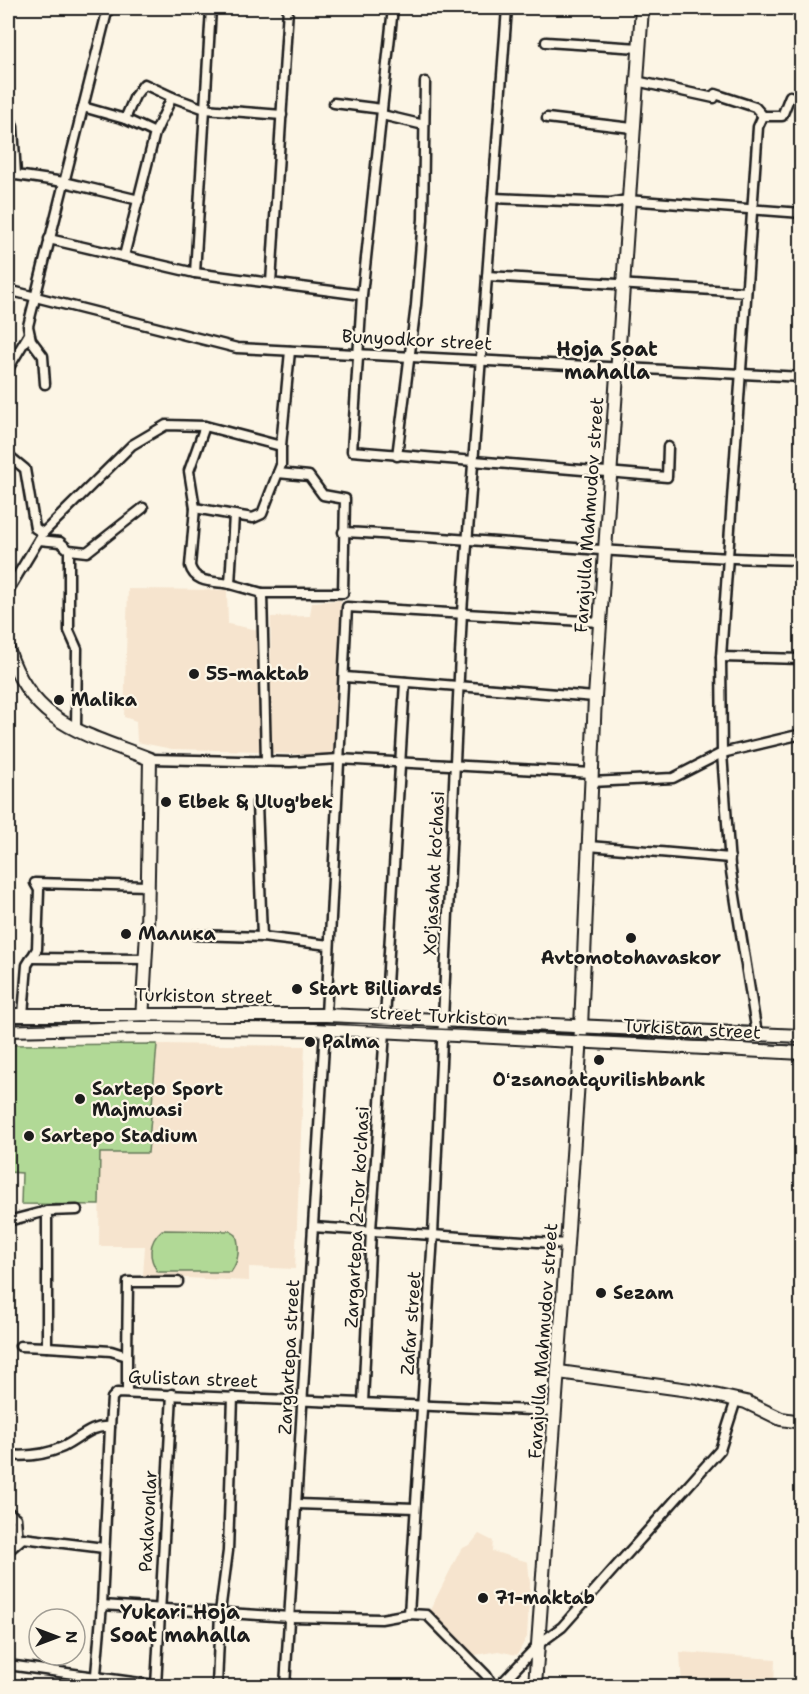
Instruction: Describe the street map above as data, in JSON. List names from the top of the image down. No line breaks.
{"streets":{"main road":["Farajulla Mahmudov street","Turkiston street","street Turkiston","Turkistan street"],"street":["Bunyodkor street","Xo'jasahat ko'chasi","Zargartepa 2-Tor ko'chasi","Zafar street","Zargartepa street","Gulistan street","Paxlavonlar"]},"crossings":[["Bunyodkor street","Farajulla Mahmudov street"],["Bunyodkor street","Xo'jasahat ko'chasi"],["Farajulla Mahmudov street","Turkiston street"],["Farajulla Mahmudov street","street Turkiston"],["Farajulla Mahmudov street","Turkistan street"],["Farajulla Mahmudov street","Gulistan street"],["Xo'jasahat ko'chasi","Turkiston street"],["Xo'jasahat ko'chasi","street Turkiston"],["Xo'jasahat ko'chasi","Zafar street"],["Turkiston street","street Turkiston"],["Turkiston street","Turkistan street"],["Turkiston street","Zargartepa 2-Tor ko'chasi"],["street Turkiston","Turkistan street"],["street Turkiston","Zargartepa 2-Tor ko'chasi"],["street Turkiston","Zafar street"],["street Turkiston","Zargartepa street"],["Zargartepa 2-Tor ko'chasi","Gulistan street"],["Zafar street","Gulistan street"],["Zargartepa street","Gulistan street"],["Gulistan street","Paxlavonlar"]],"districts":["Hoja Soat mahalla","Yukari Hoja Soat mahalla"],"places":["55-maktab","Malika","Elbek & Ulug'bek","Малика","Avtomotohavaskor","Start Billiards","Palma","Oʻzsanoatqurilishbank","Sartepo Sport Majmuasi","Sartepo Stadium","Sezam","71-maktab"],"north":"right"}
